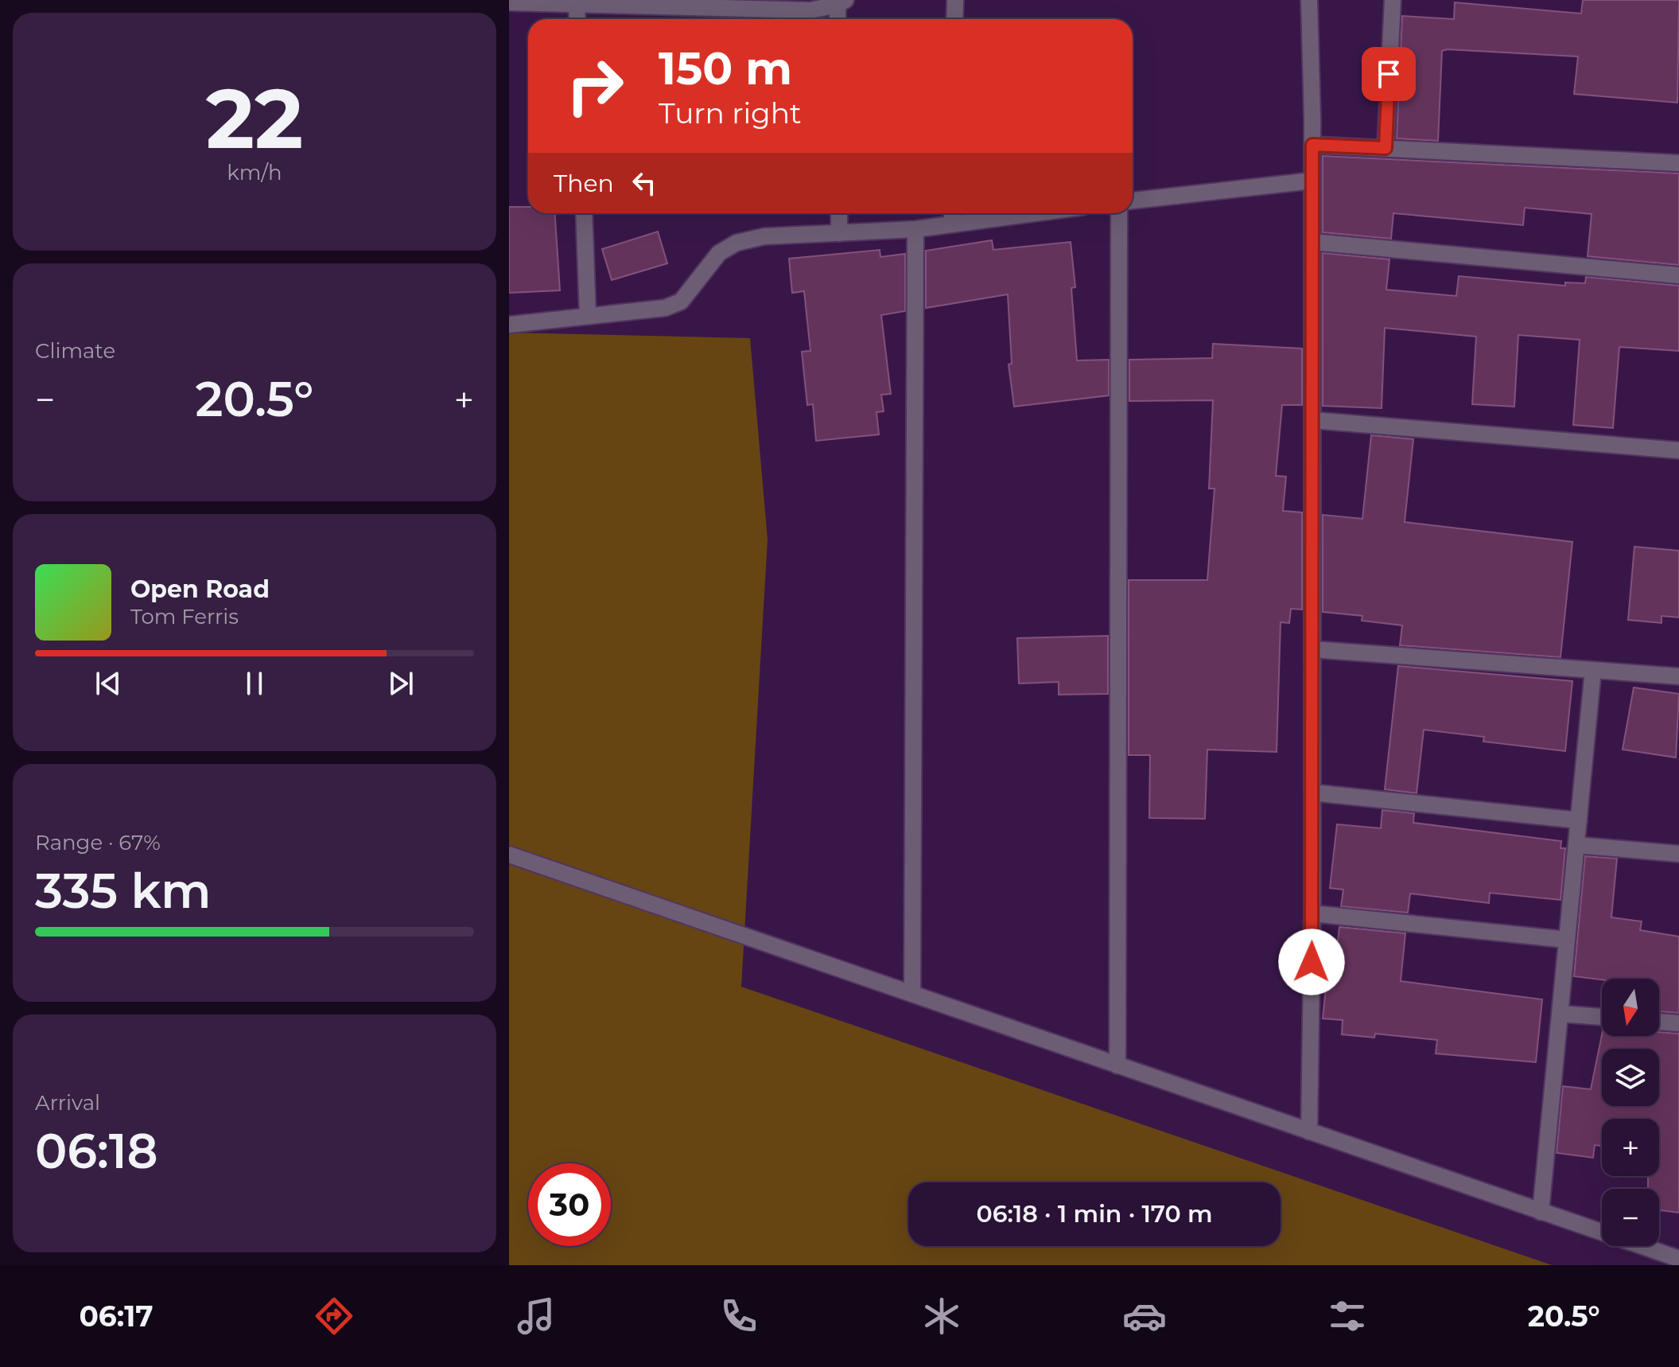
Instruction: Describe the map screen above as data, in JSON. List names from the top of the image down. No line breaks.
{"north":"bottom","page":{"tile":[["22","km/h"],"Climate",["Range · 67%","335 km"],["Arrival","06:18"]],"turn":["150 m","Turn right"],"then":"Then","heat":["−","20.5°","+"],"song":["Open Road","Tom Ferris"],"map_buttons":["+","−"],"limit":"30","trip":"06:18 · 1 min · 170 m","tabs":["06:17","20.5°"]}}
